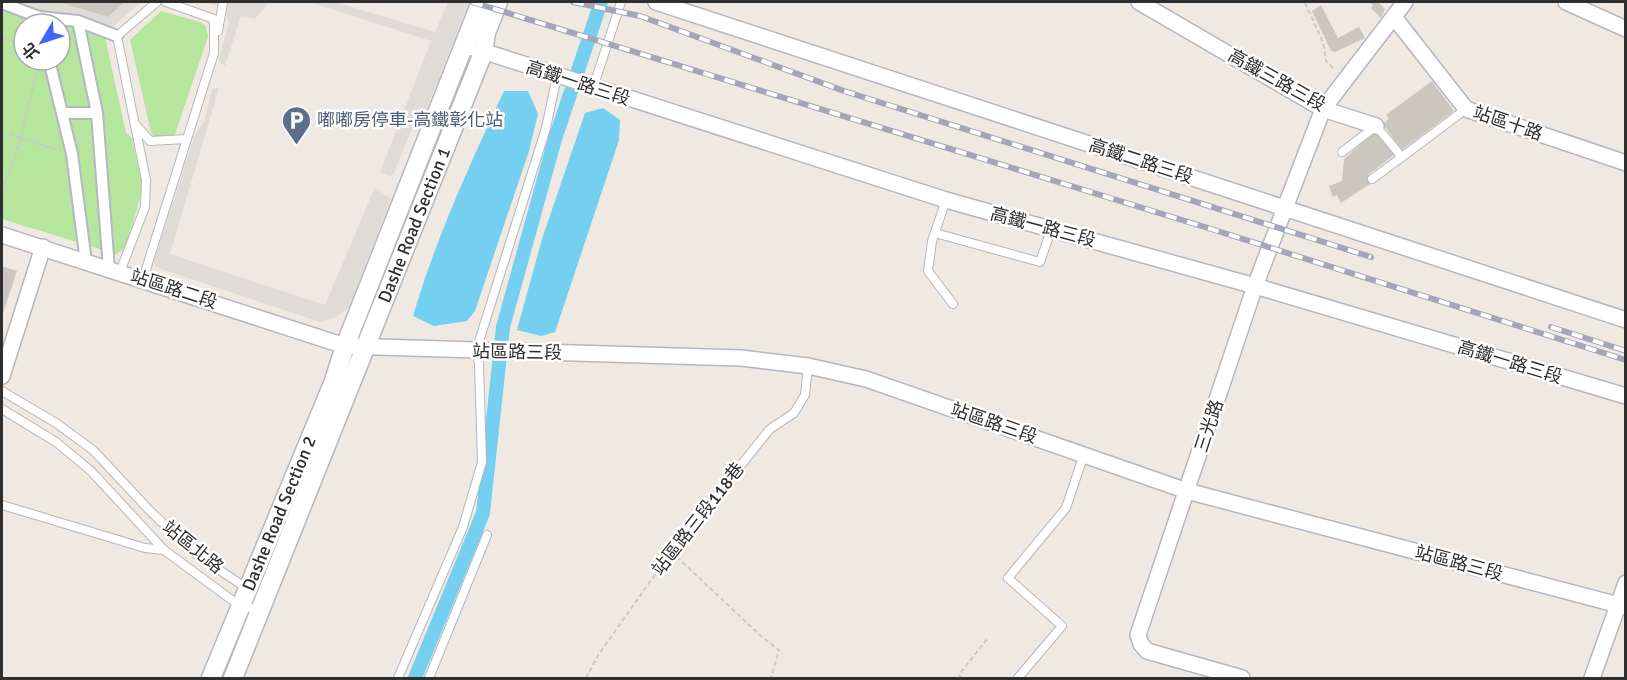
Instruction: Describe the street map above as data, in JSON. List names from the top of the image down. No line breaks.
{"streets":{"street":["高鐵三路三段","高鐵一路三段","站區十路","高鐵二路三段","Dashe Road Section 1","站區路二段","站區路三段","三光路","Dashe Road Section 2"],"lane":["站區路三段118巷","站區北路"]},"crossings":[["高鐵三路三段","三光路"],["高鐵一路三段","Dashe Road Section 1"],["高鐵一路三段","三光路"],["站區十路","三光路"],["高鐵二路三段","三光路"],["Dashe Road Section 1","站區路二段"],["Dashe Road Section 1","站區路三段"],["Dashe Road Section 1","Dashe Road Section 2"],["站區路二段","站區路三段"],["站區路二段","Dashe Road Section 2"],["站區路三段","三光路"],["站區路三段","Dashe Road Section 2"],["站區路三段","站區路三段118巷"],["Dashe Road Section 2","站區北路"]],"places":{"parking":["嘟嘟房停車-高鐵彰化站"]},"north":"bottom left"}
